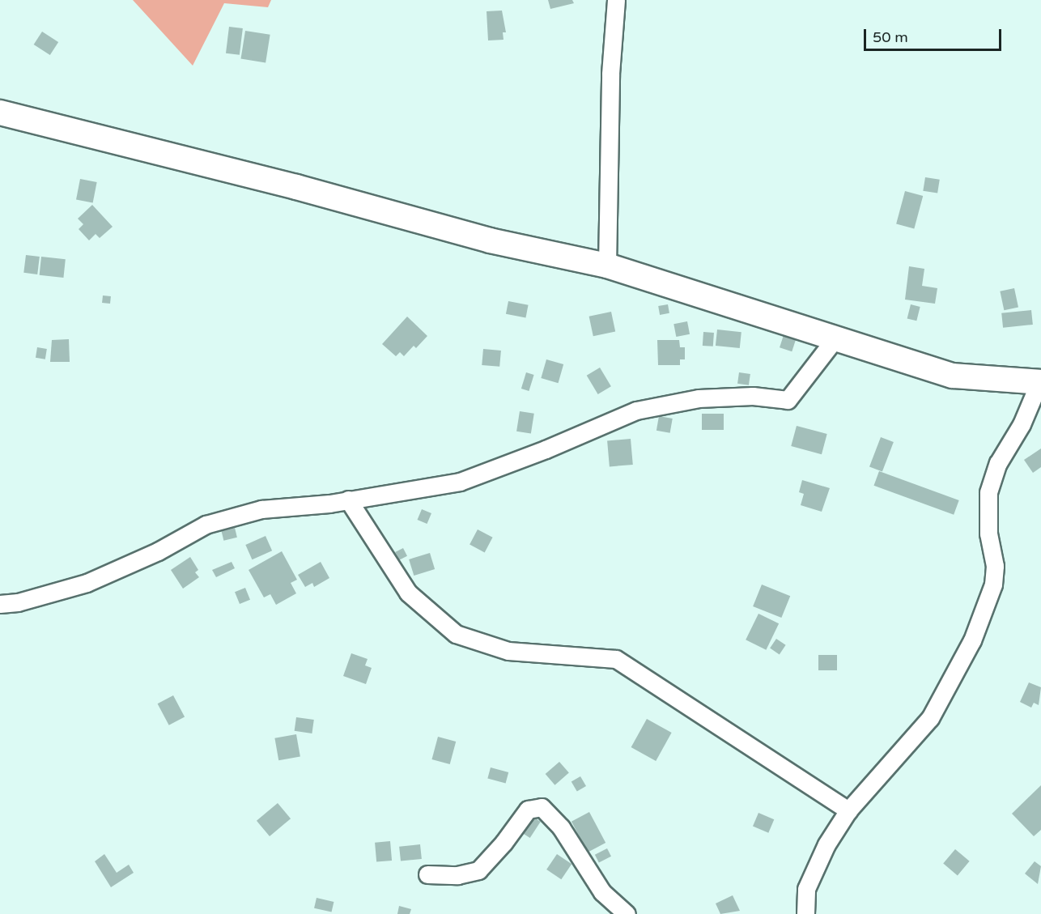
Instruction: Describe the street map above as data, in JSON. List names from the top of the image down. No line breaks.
{"scale_bar":"50 m"}
